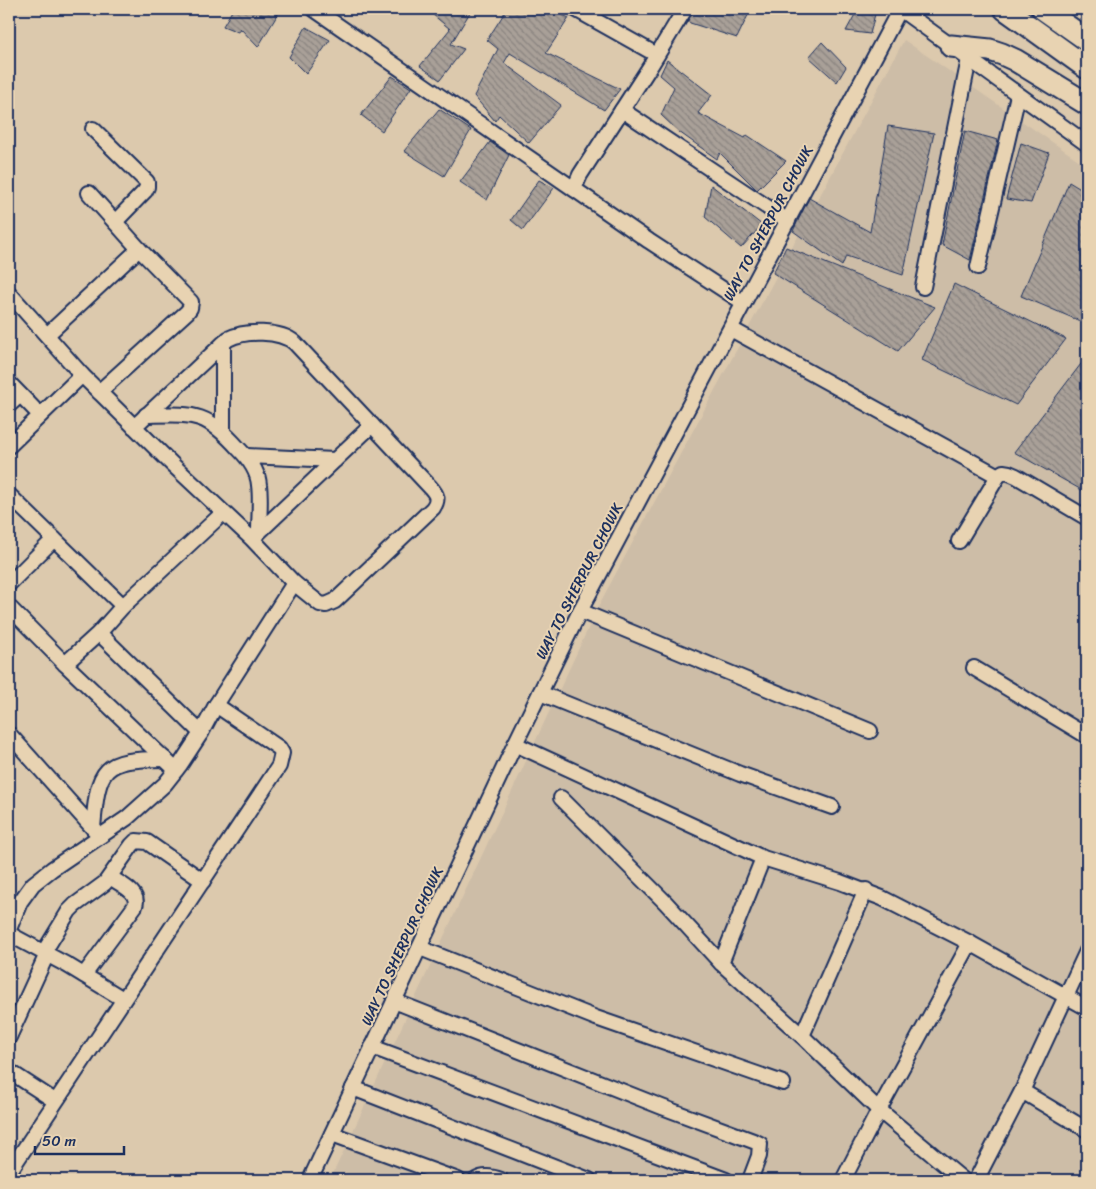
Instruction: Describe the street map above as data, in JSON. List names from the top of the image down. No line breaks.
{"streets":{"street":["WAY TO SHERPUR CHOWK"]},"scale_bar":"50 m"}
